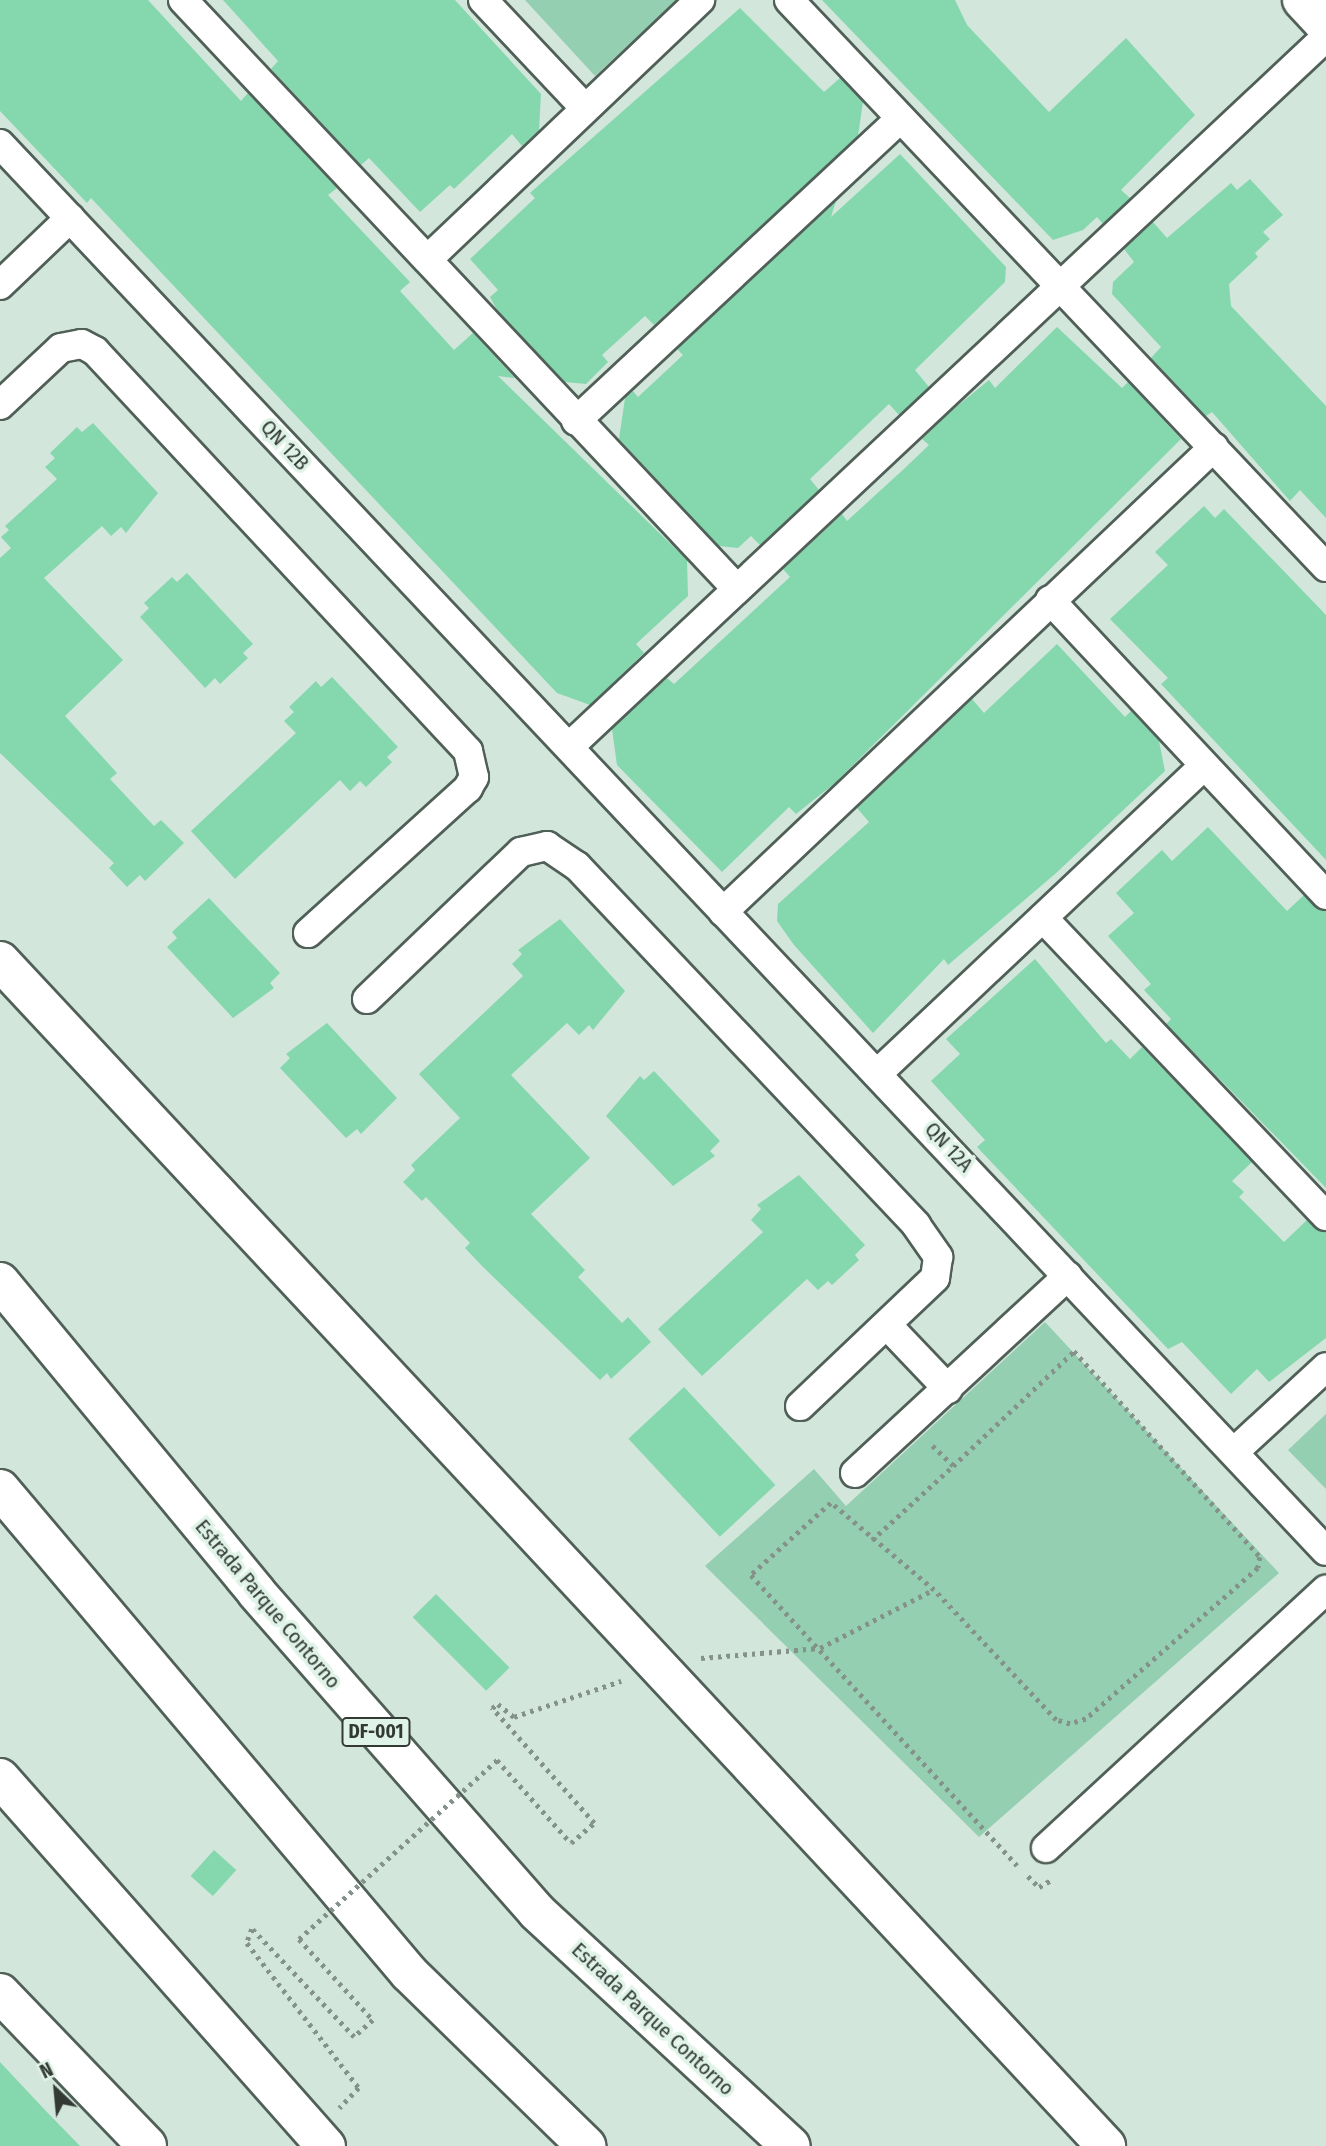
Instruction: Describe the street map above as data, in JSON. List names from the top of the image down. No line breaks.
{"streets":{"main road":["Estrada Parque Contorno","DF-001"],"street":["QN 12B","QN 12A"]},"crossings":[["QN 12B","QN 12A"]],"north":"top left"}
